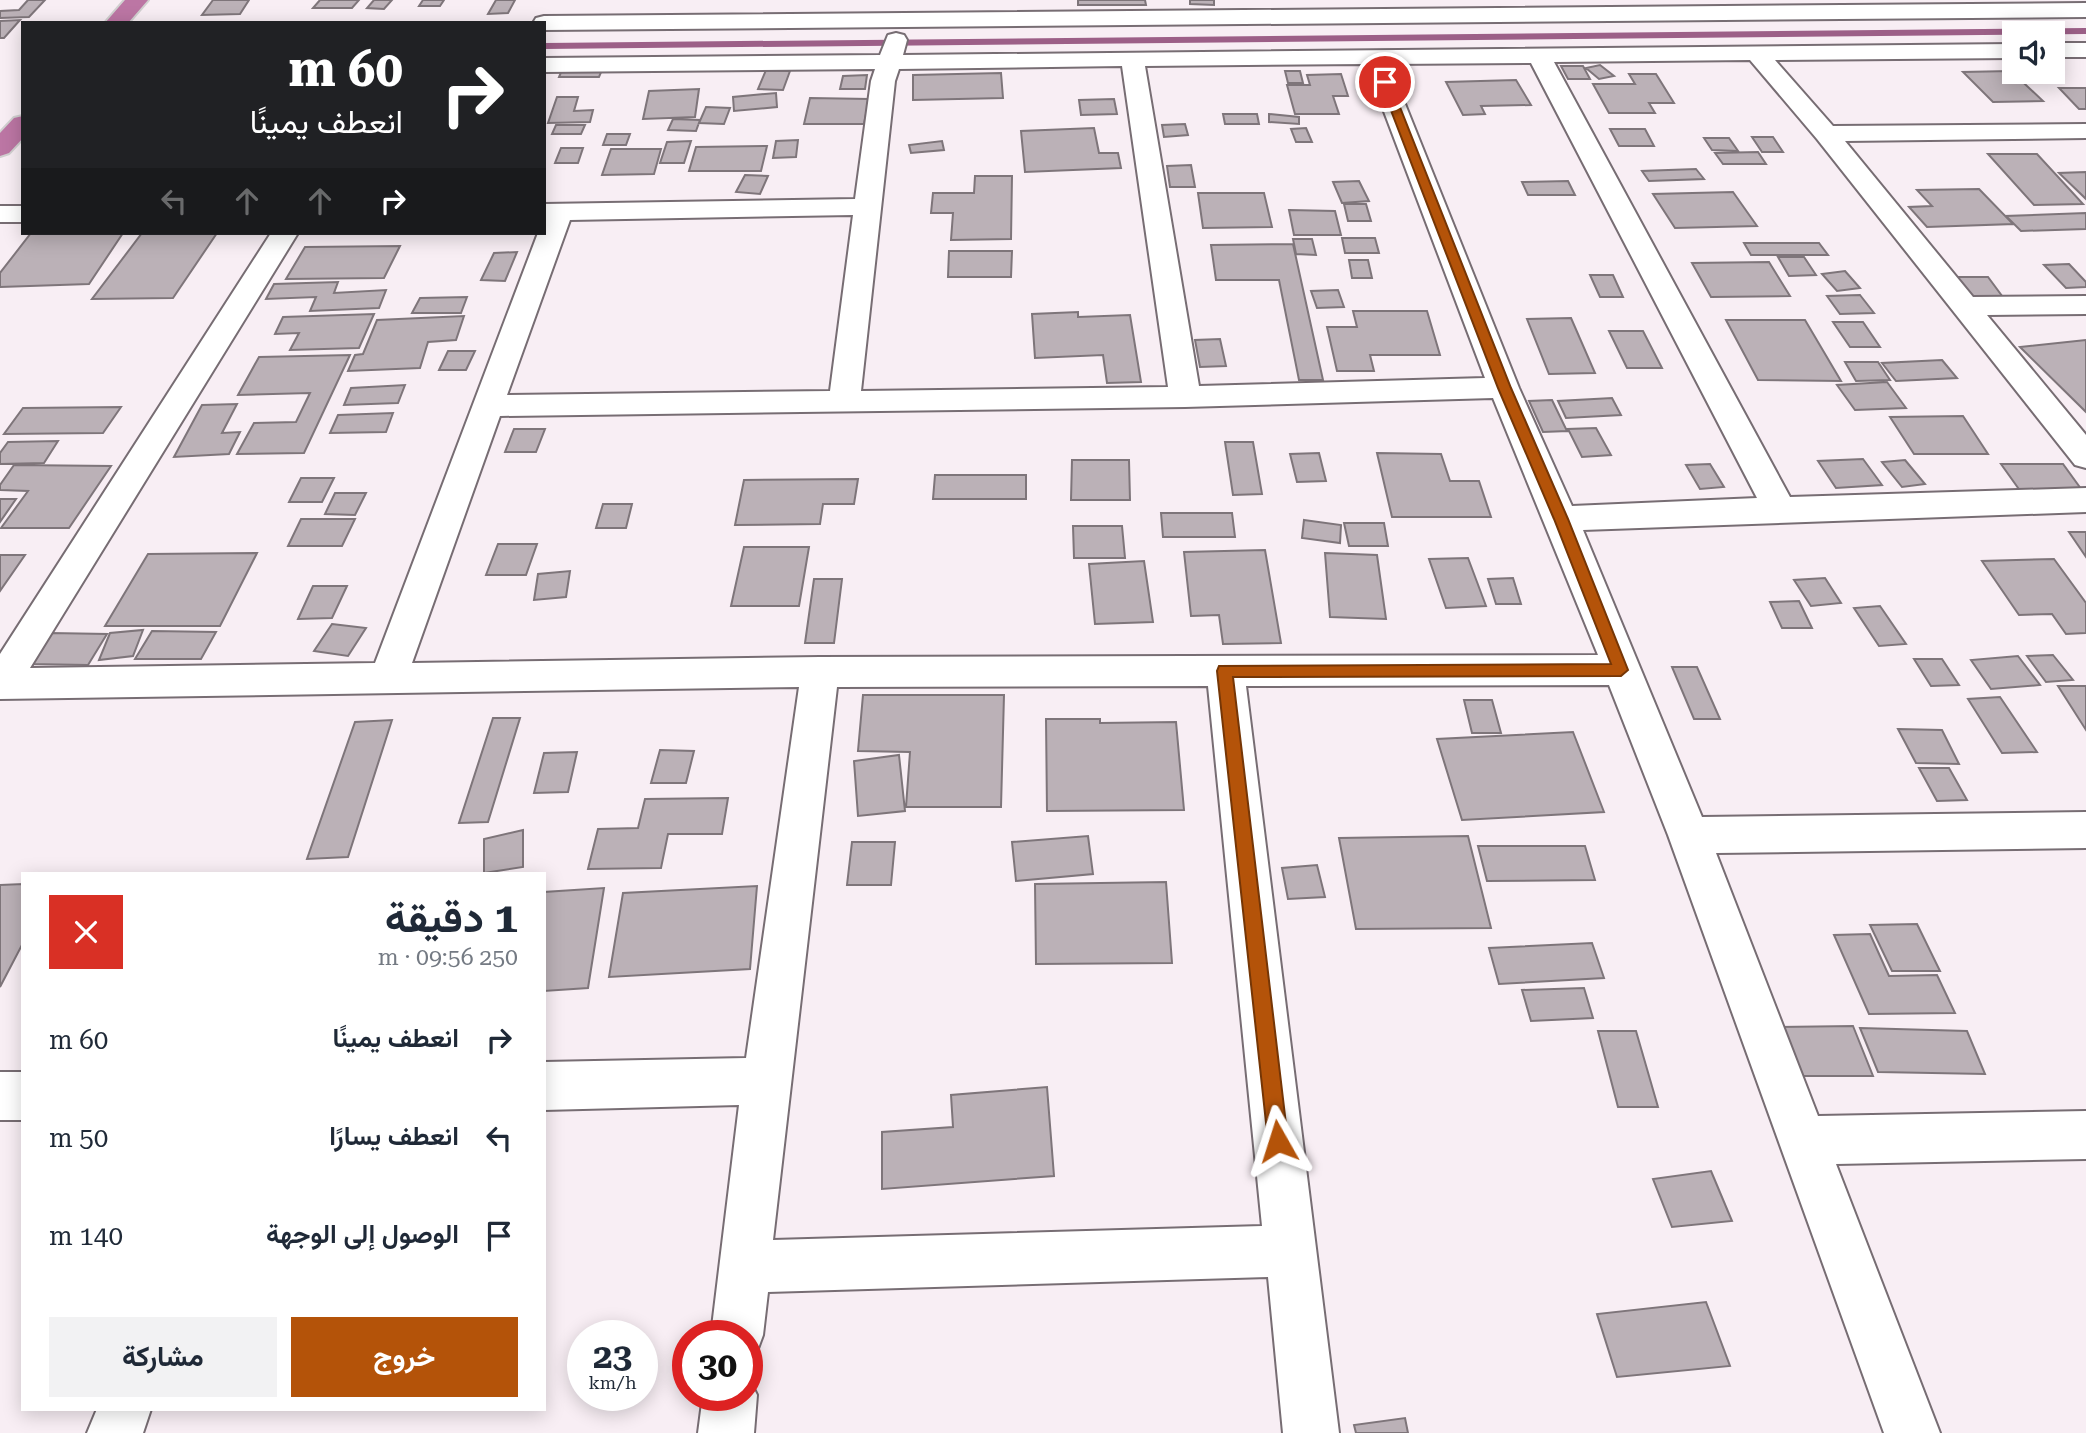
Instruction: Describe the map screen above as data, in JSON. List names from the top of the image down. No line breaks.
{"page":{"turn":["60 m","انعطف يمينًا"],"heading":["1 دقيقة","250 m · 09:56"],"list":[{"name":"انعطف يمينًا","value":"60 m"},{"name":"انعطف يسارًا","value":"50 m"},{"name":"الوصول إلى الوجهة","value":"140 m"}],"buttons":["خروج","مشاركة"],"speed":"23 km/h","limit":"30"}}
